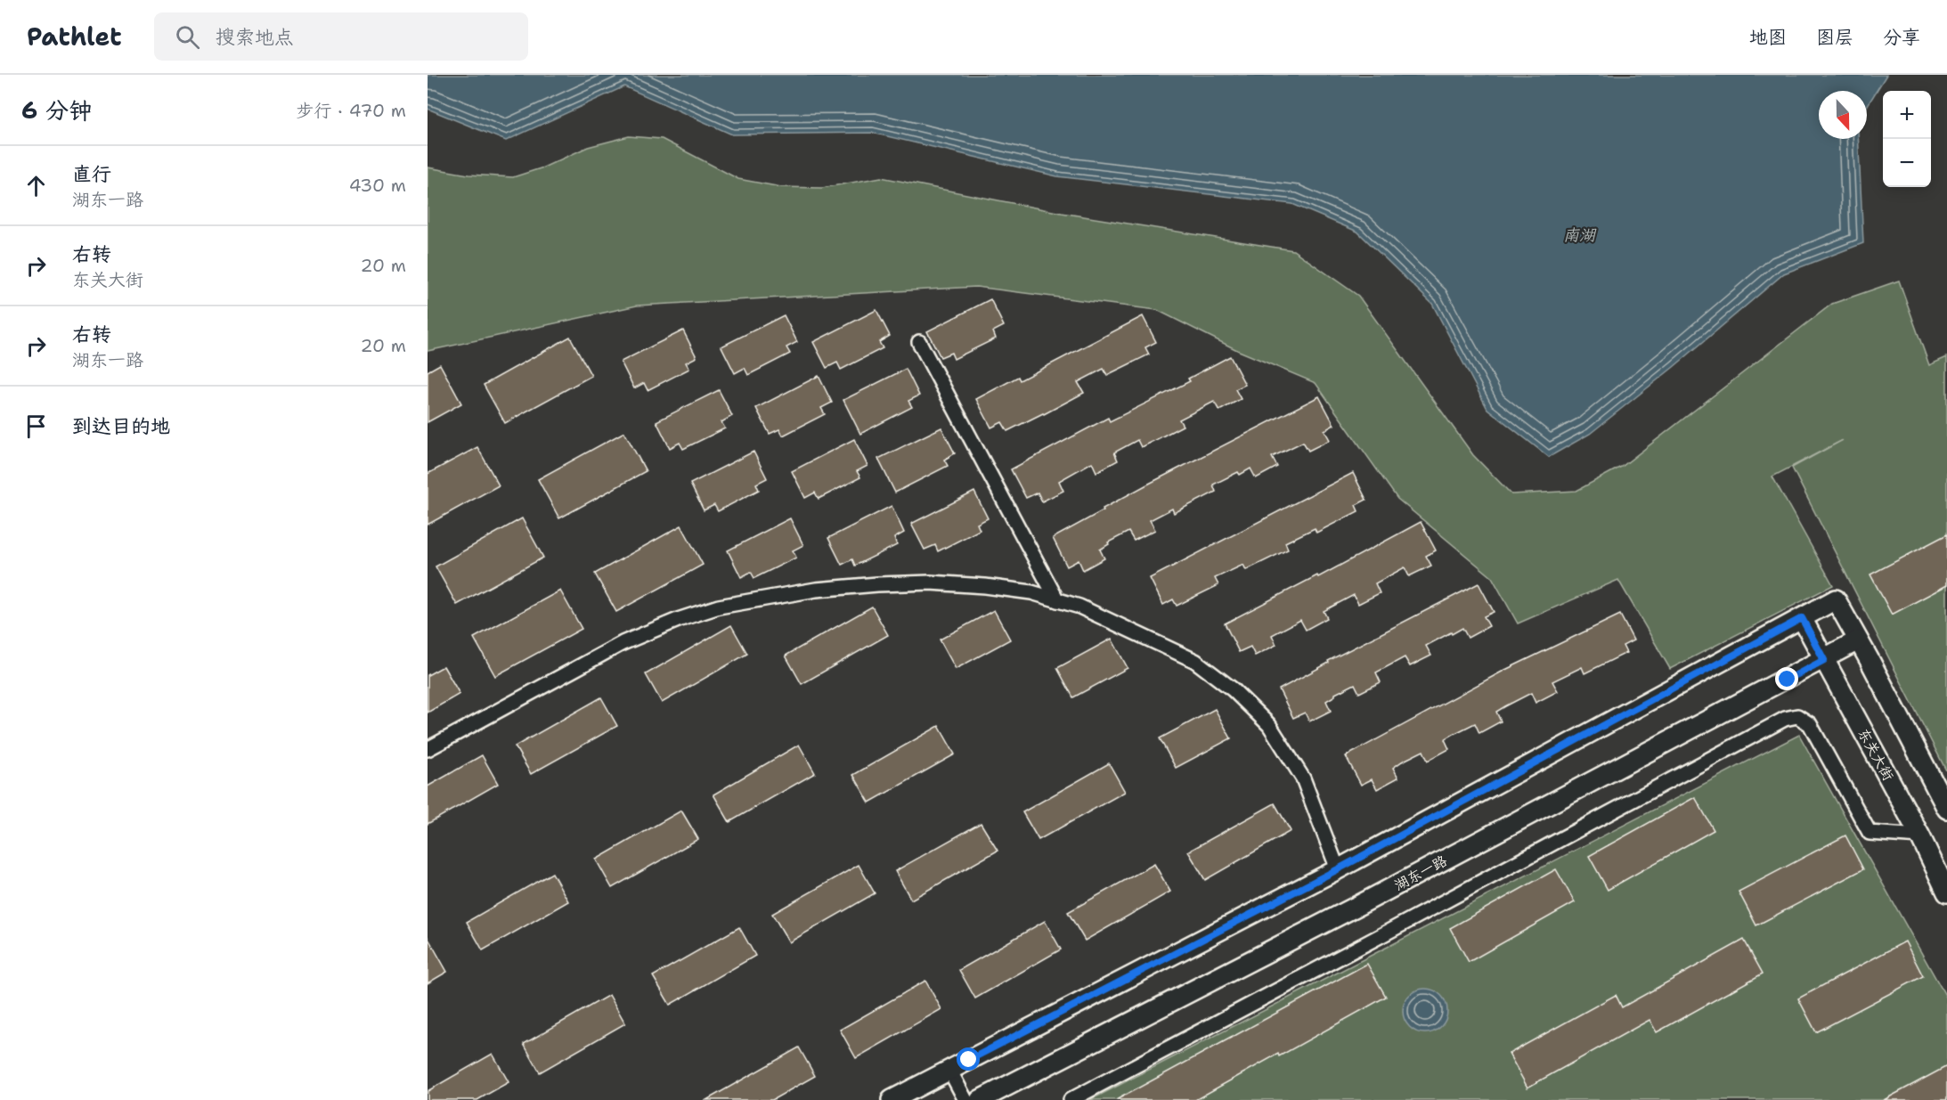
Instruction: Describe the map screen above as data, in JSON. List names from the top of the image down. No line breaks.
{"streets":{"main road":["东关大街","湖东一路"]},"crossings":[["东关大街","湖东一路"]],"water":["南湖"],"north":"bottom","page":{"header":"Pathlet","search":"搜索地点","nav":["地图","图层","分享"],"heading":["6 分钟","步行 · 470 m"],"map_buttons":["+","−"],"list":[["直行","湖东一路","430 m"],["右转","东关大街","20 m"],["右转","湖东一路","20 m"],"到达目的地"]}}
